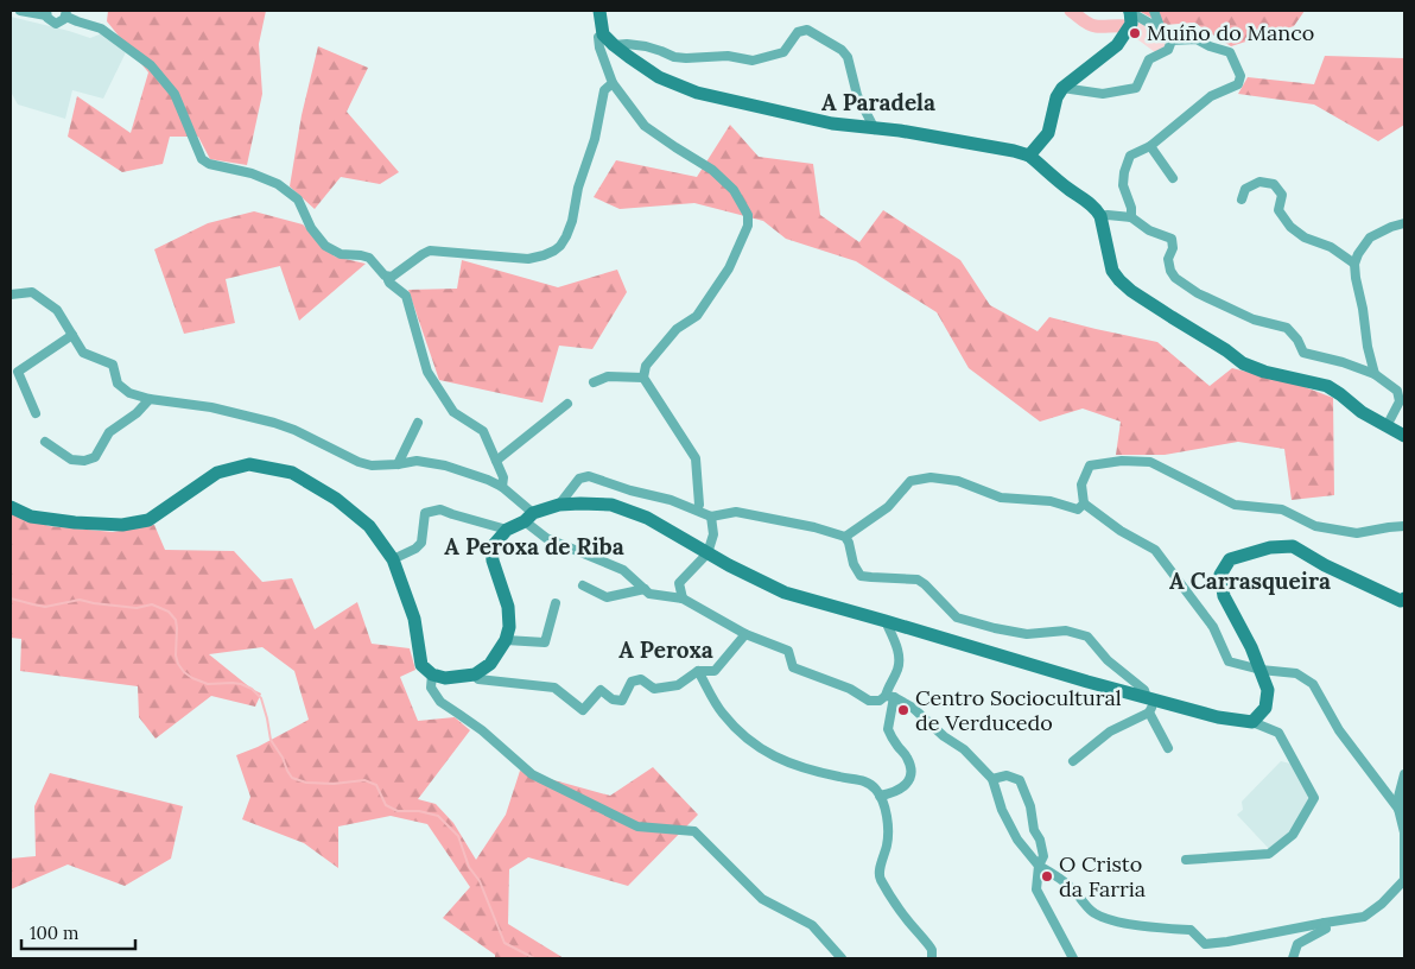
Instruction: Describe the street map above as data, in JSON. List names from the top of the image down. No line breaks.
{"districts":["A Paradela","A Peroxa de Riba","A Carrasqueira","A Peroxa"],"places":["Muíño do Manco","Centro Sociocultural de Verducedo","O Cristo da Farria"],"scale_bar":"100 m"}
